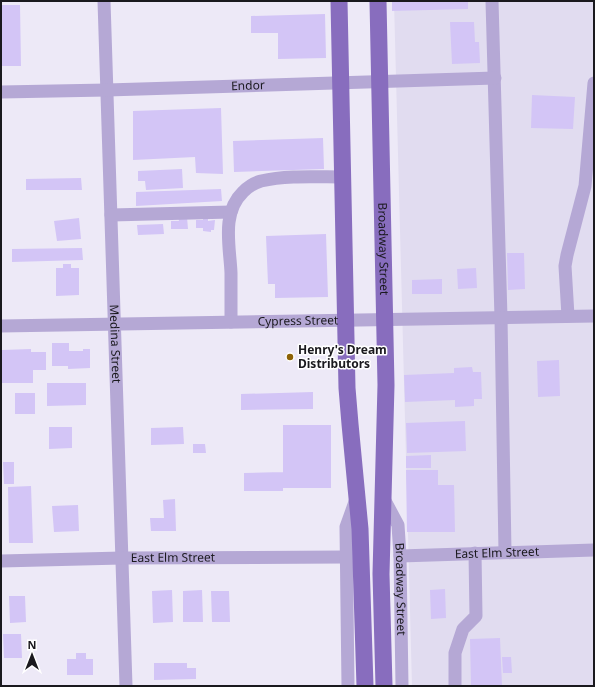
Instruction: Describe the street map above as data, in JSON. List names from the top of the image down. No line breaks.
{"streets":{"main road":["Broadway Street"],"street":["Endor","Cypress Street","Medina Street","East Elm Street"]},"crossings":[["Endor","Broadway Street"],["Endor","Medina Street"],["Broadway Street","Cypress Street"],["Broadway Street","East Elm Street"],["Cypress Street","Medina Street"],["Medina Street","East Elm Street"]],"places":["Henry's Dream Distributors"],"north":"top"}
